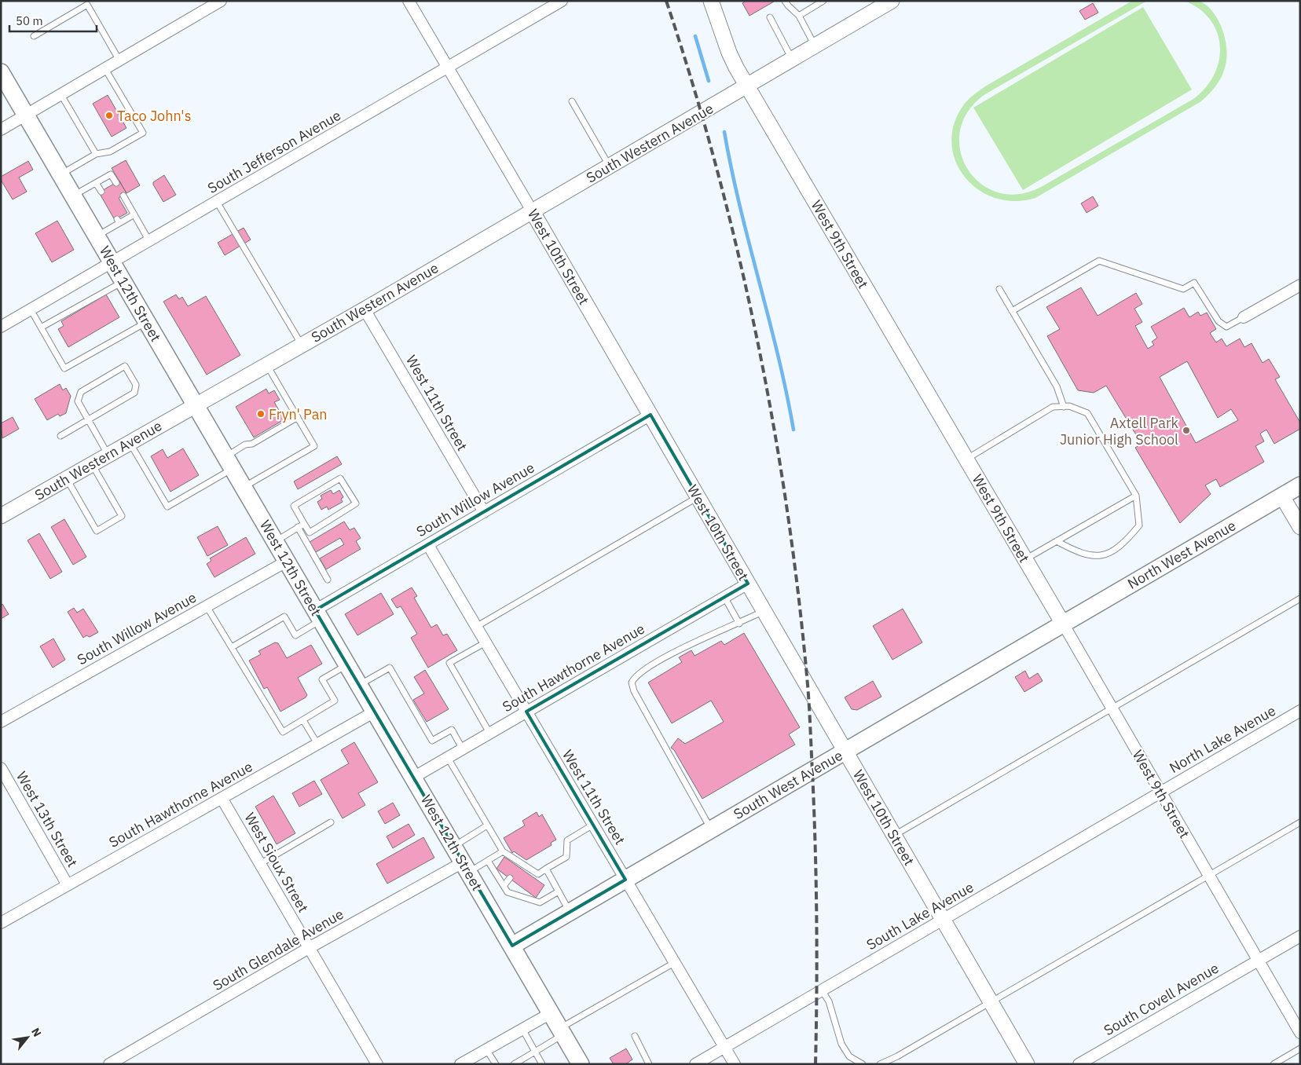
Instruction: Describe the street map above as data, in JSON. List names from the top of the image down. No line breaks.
{"streets":{"main road":["West 12th Street","North West Avenue","South West Avenue"],"street":["South Western Avenue","South Jefferson Avenue","West 9th Street","West 10th Street","West 11th Street","South Willow Avenue","South Hawthorne Avenue","North Lake Avenue","West 13th Street","West Sioux Street","South Lake Avenue","South Glendale Avenue","South Covell Avenue"]},"crossings":[["South Western Avenue","West 9th Street"],["South Western Avenue","West 10th Street"],["South Western Avenue","West 12th Street"],["South Western Avenue","West 11th Street"],["South Jefferson Avenue","West 10th Street"],["South Jefferson Avenue","West 12th Street"],["West 9th Street","North West Avenue"],["West 9th Street","North Lake Avenue"],["West 9th Street","South West Avenue"],["West 9th Street","South Lake Avenue"],["West 9th Street","South Covell Avenue"],["West 10th Street","South Willow Avenue"],["West 10th Street","South Hawthorne Avenue"],["West 10th Street","South West Avenue"],["West 10th Street","South Lake Avenue"],["West 12th Street","South Willow Avenue"],["West 12th Street","South Hawthorne Avenue"],["West 12th Street","South West Avenue"],["West 12th Street","South Glendale Avenue"],["West 11th Street","South Willow Avenue"],["West 11th Street","South Hawthorne Avenue"],["West 11th Street","South West Avenue"],["West 11th Street","South Lake Avenue"],["North West Avenue","South West Avenue"],["South Hawthorne Avenue","West 13th Street"],["South Hawthorne Avenue","West Sioux Street"],["North Lake Avenue","South Lake Avenue"],["West Sioux Street","South Glendale Avenue"]],"places":["Taco John's","Fryn' Pan","Axtell Park Junior High School"],"scale_bar":"50 m","north":"top right"}
